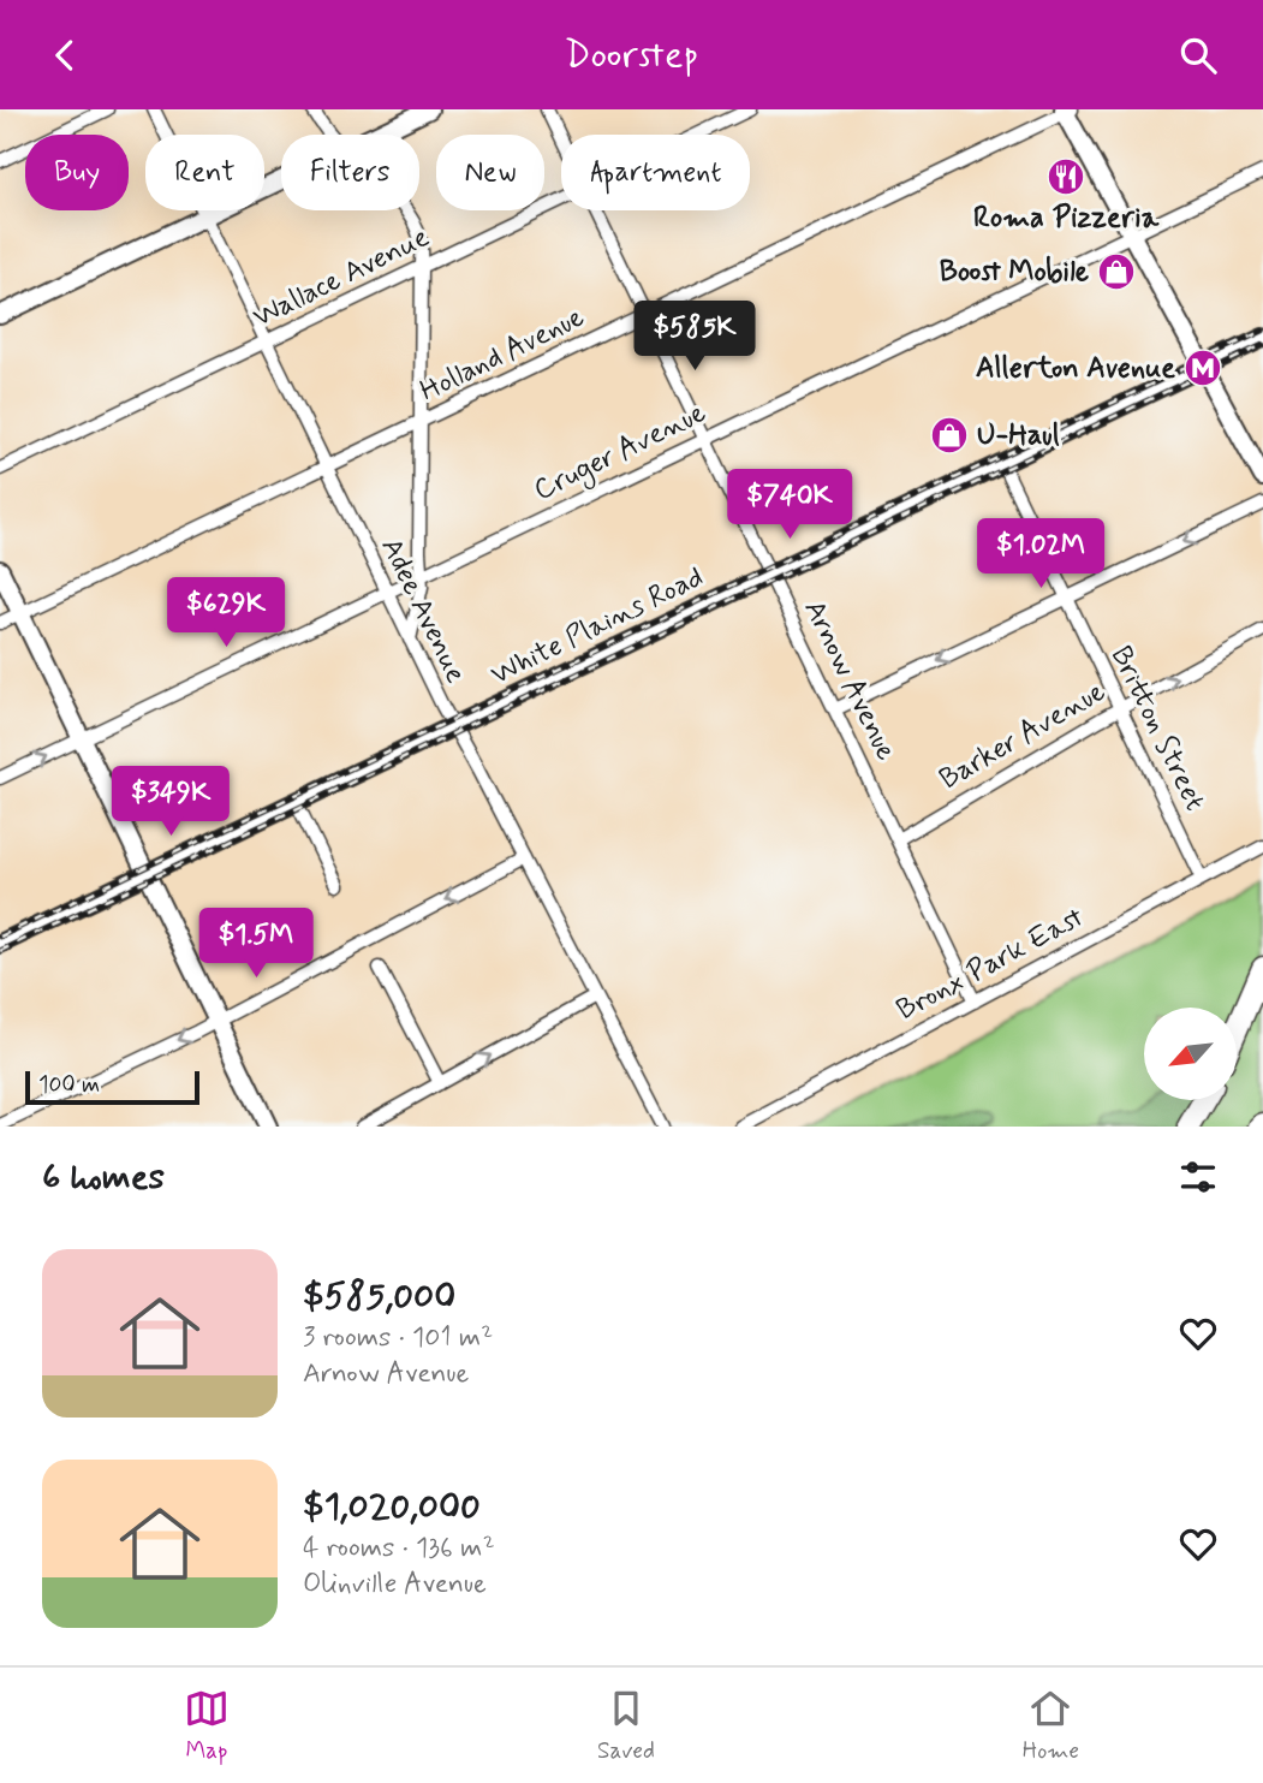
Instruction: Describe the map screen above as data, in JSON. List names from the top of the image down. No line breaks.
{"streets":{"main road":["White Plains Road"],"street":["Wallace Avenue","Holland Avenue","Cruger Avenue","Adee Avenue","Arnow Avenue","Britton Street","Barker Avenue","Bronx Park East"]},"crossings":[["Wallace Avenue","Adee Avenue"],["Holland Avenue","Adee Avenue"],["Holland Avenue","Arnow Avenue"],["Cruger Avenue","Adee Avenue"],["Cruger Avenue","Arnow Avenue"],["Adee Avenue","White Plains Road"],["White Plains Road","Arnow Avenue"],["White Plains Road","Britton Street"],["Arnow Avenue","Barker Avenue"],["Arnow Avenue","Bronx Park East"],["Britton Street","Barker Avenue"],["Britton Street","Bronx Park East"]],"one_way":["Barker Avenue"],"places":{"restaurant":["Roma Pizzeria"],"shop":["Boost Mobile","U-Haul"],"metro station":["Allerton Avenue"]},"scale_bar":"100 m","north":"bottom left","page":{"header":"Doorstep","chip":["Buy","Rent","Filters","New","Apartment"],"price":["$585K","$740K","$1.02M","$629K","$349K","$1.5M"],"scale":"100 m","heading":"6 homes","list":[{"name":"$585,000","note":"3 rooms · 101 m² · Arnow Avenue"},{"name":"$1,020,000","note":"4 rooms · 136 m² · Olinville Avenue"}],"tabs":["Map","Saved","Home"]}}
